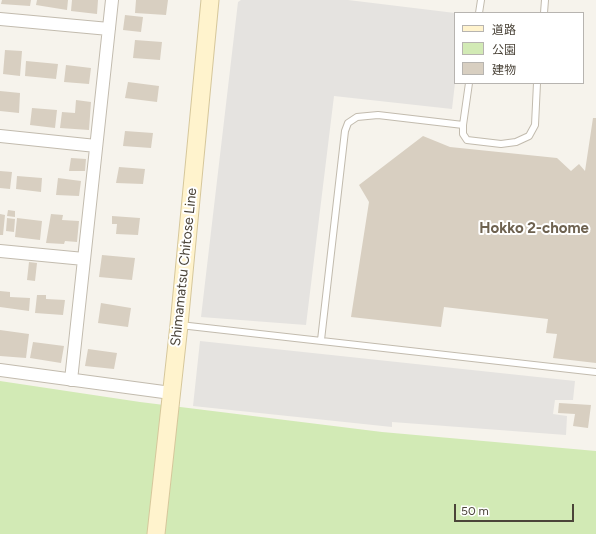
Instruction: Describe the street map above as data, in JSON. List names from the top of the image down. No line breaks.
{"streets":{"main road":["Shimamatsu Chitose Line"]},"districts":["Hokko 2-chome"],"legend":["道路","公園","建物"],"scale_bar":"50 m"}
